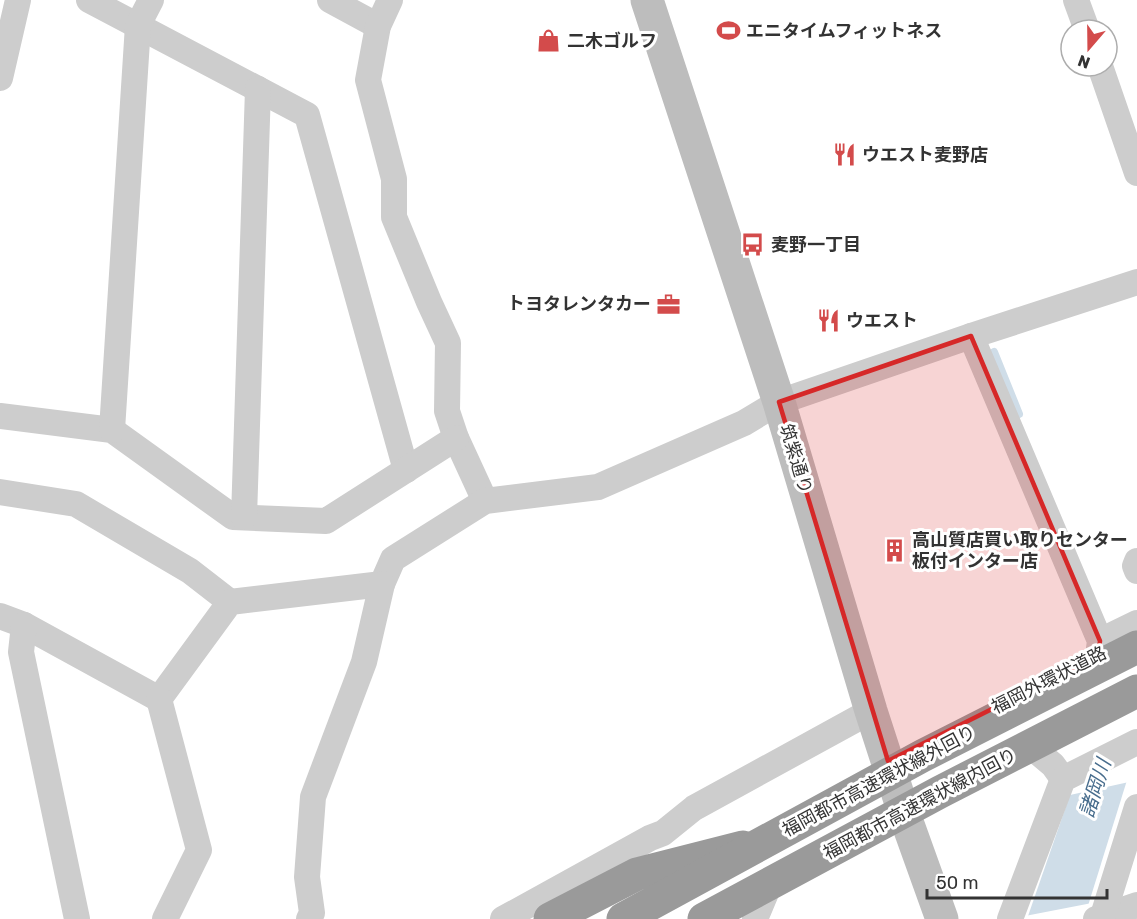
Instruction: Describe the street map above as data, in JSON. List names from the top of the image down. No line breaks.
{"streets":{"highway":["福岡外環状道路","福岡都市高速環状線外回り","福岡都市高速環状線内回り"],"street":["筑紫通り"]},"crossings":[["筑紫通り","福岡外環状道路"]],"water":["諸岡川"],"places":{"sports":["エニタイムフィットネス"],"shop":["二木ゴルフ"],"restaurant":["ウエスト麦野店","ウエスト"],"bus stop":["麦野一丁目"],"office":["トヨタレンタカー"],"building":["高山質店買い取りセンター 板付インター店"]},"scale_bar":"50 m","north":"bottom"}
